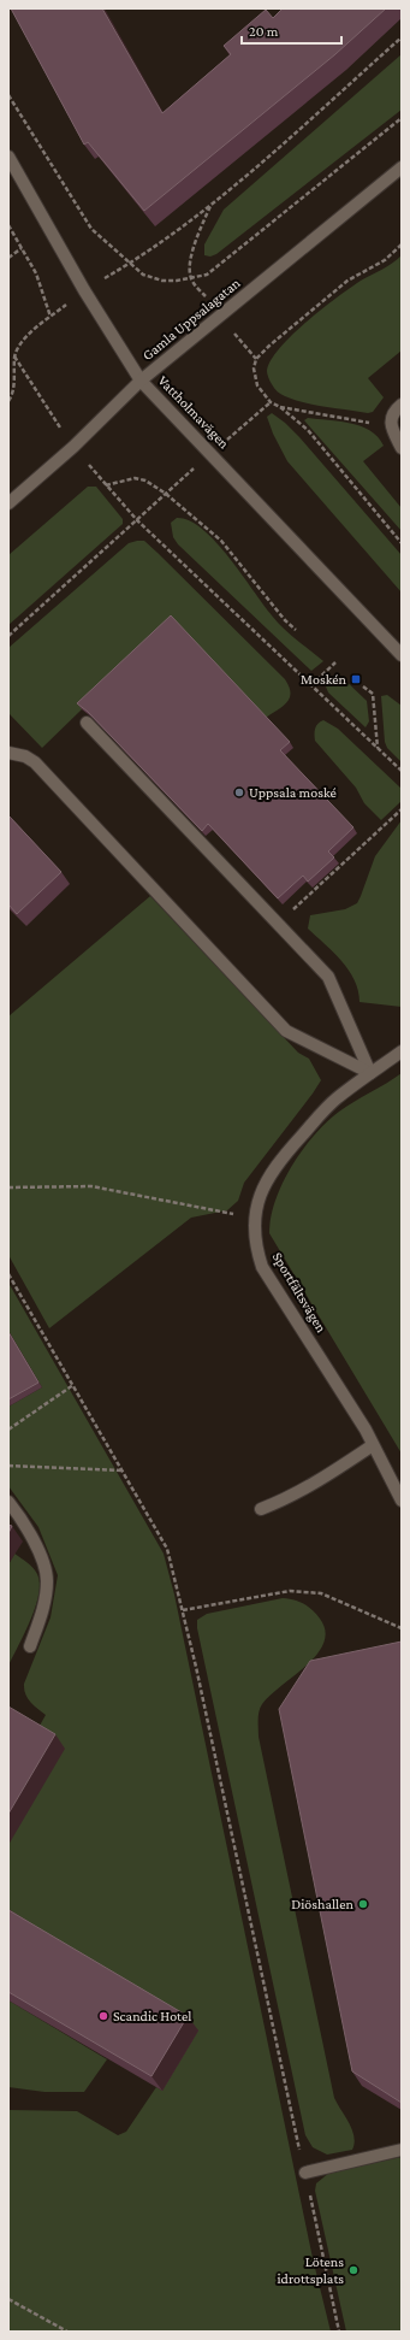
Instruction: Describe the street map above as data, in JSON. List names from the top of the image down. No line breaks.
{"streets":{"street":["Gamla Uppsalagatan","Vattholmavägen","Sportfältsvägen"]},"crossings":[["Gamla Uppsalagatan","Vattholmavägen"]],"places":{"transit":["Moskén"],"other":["Uppsala moské","Diöshallen","Scandic Hotel","Lötens idrottsplats"]},"scale_bar":"20 m"}
